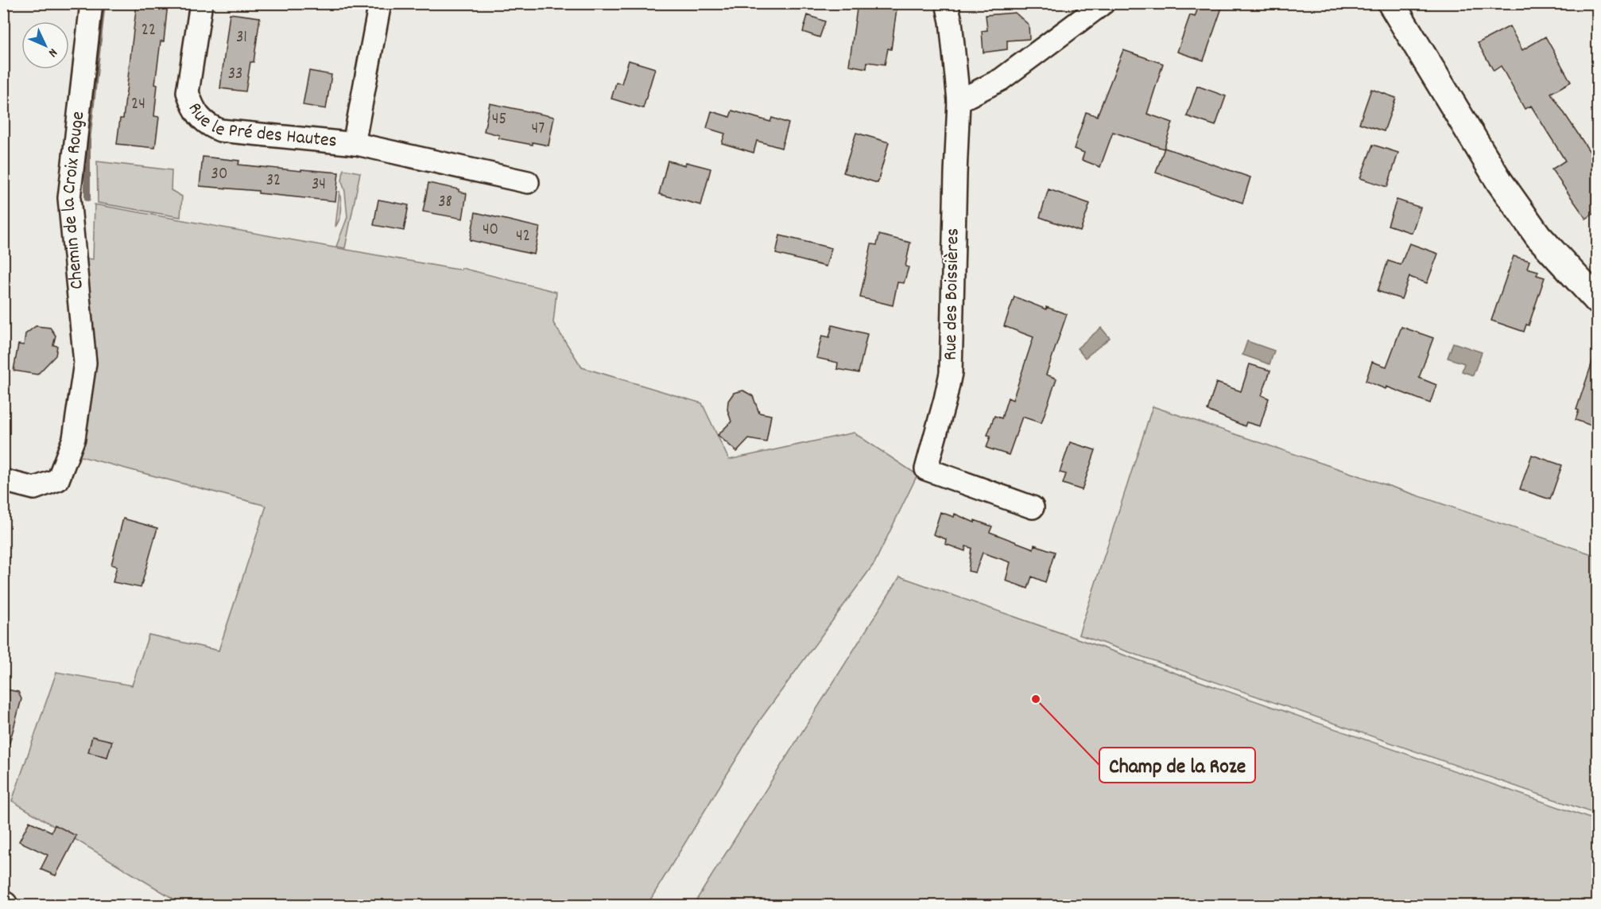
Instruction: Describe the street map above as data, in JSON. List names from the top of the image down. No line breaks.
{"streets":{"street":["Rue le Pré des Hautes","Chemin de la Croix Rouge","Rue des Boissières"]},"places":["Champ de la Roze"],"house_numbers":["22","31","33","24","45","47","30","32","34","38","40","42"],"north":"bottom right"}
